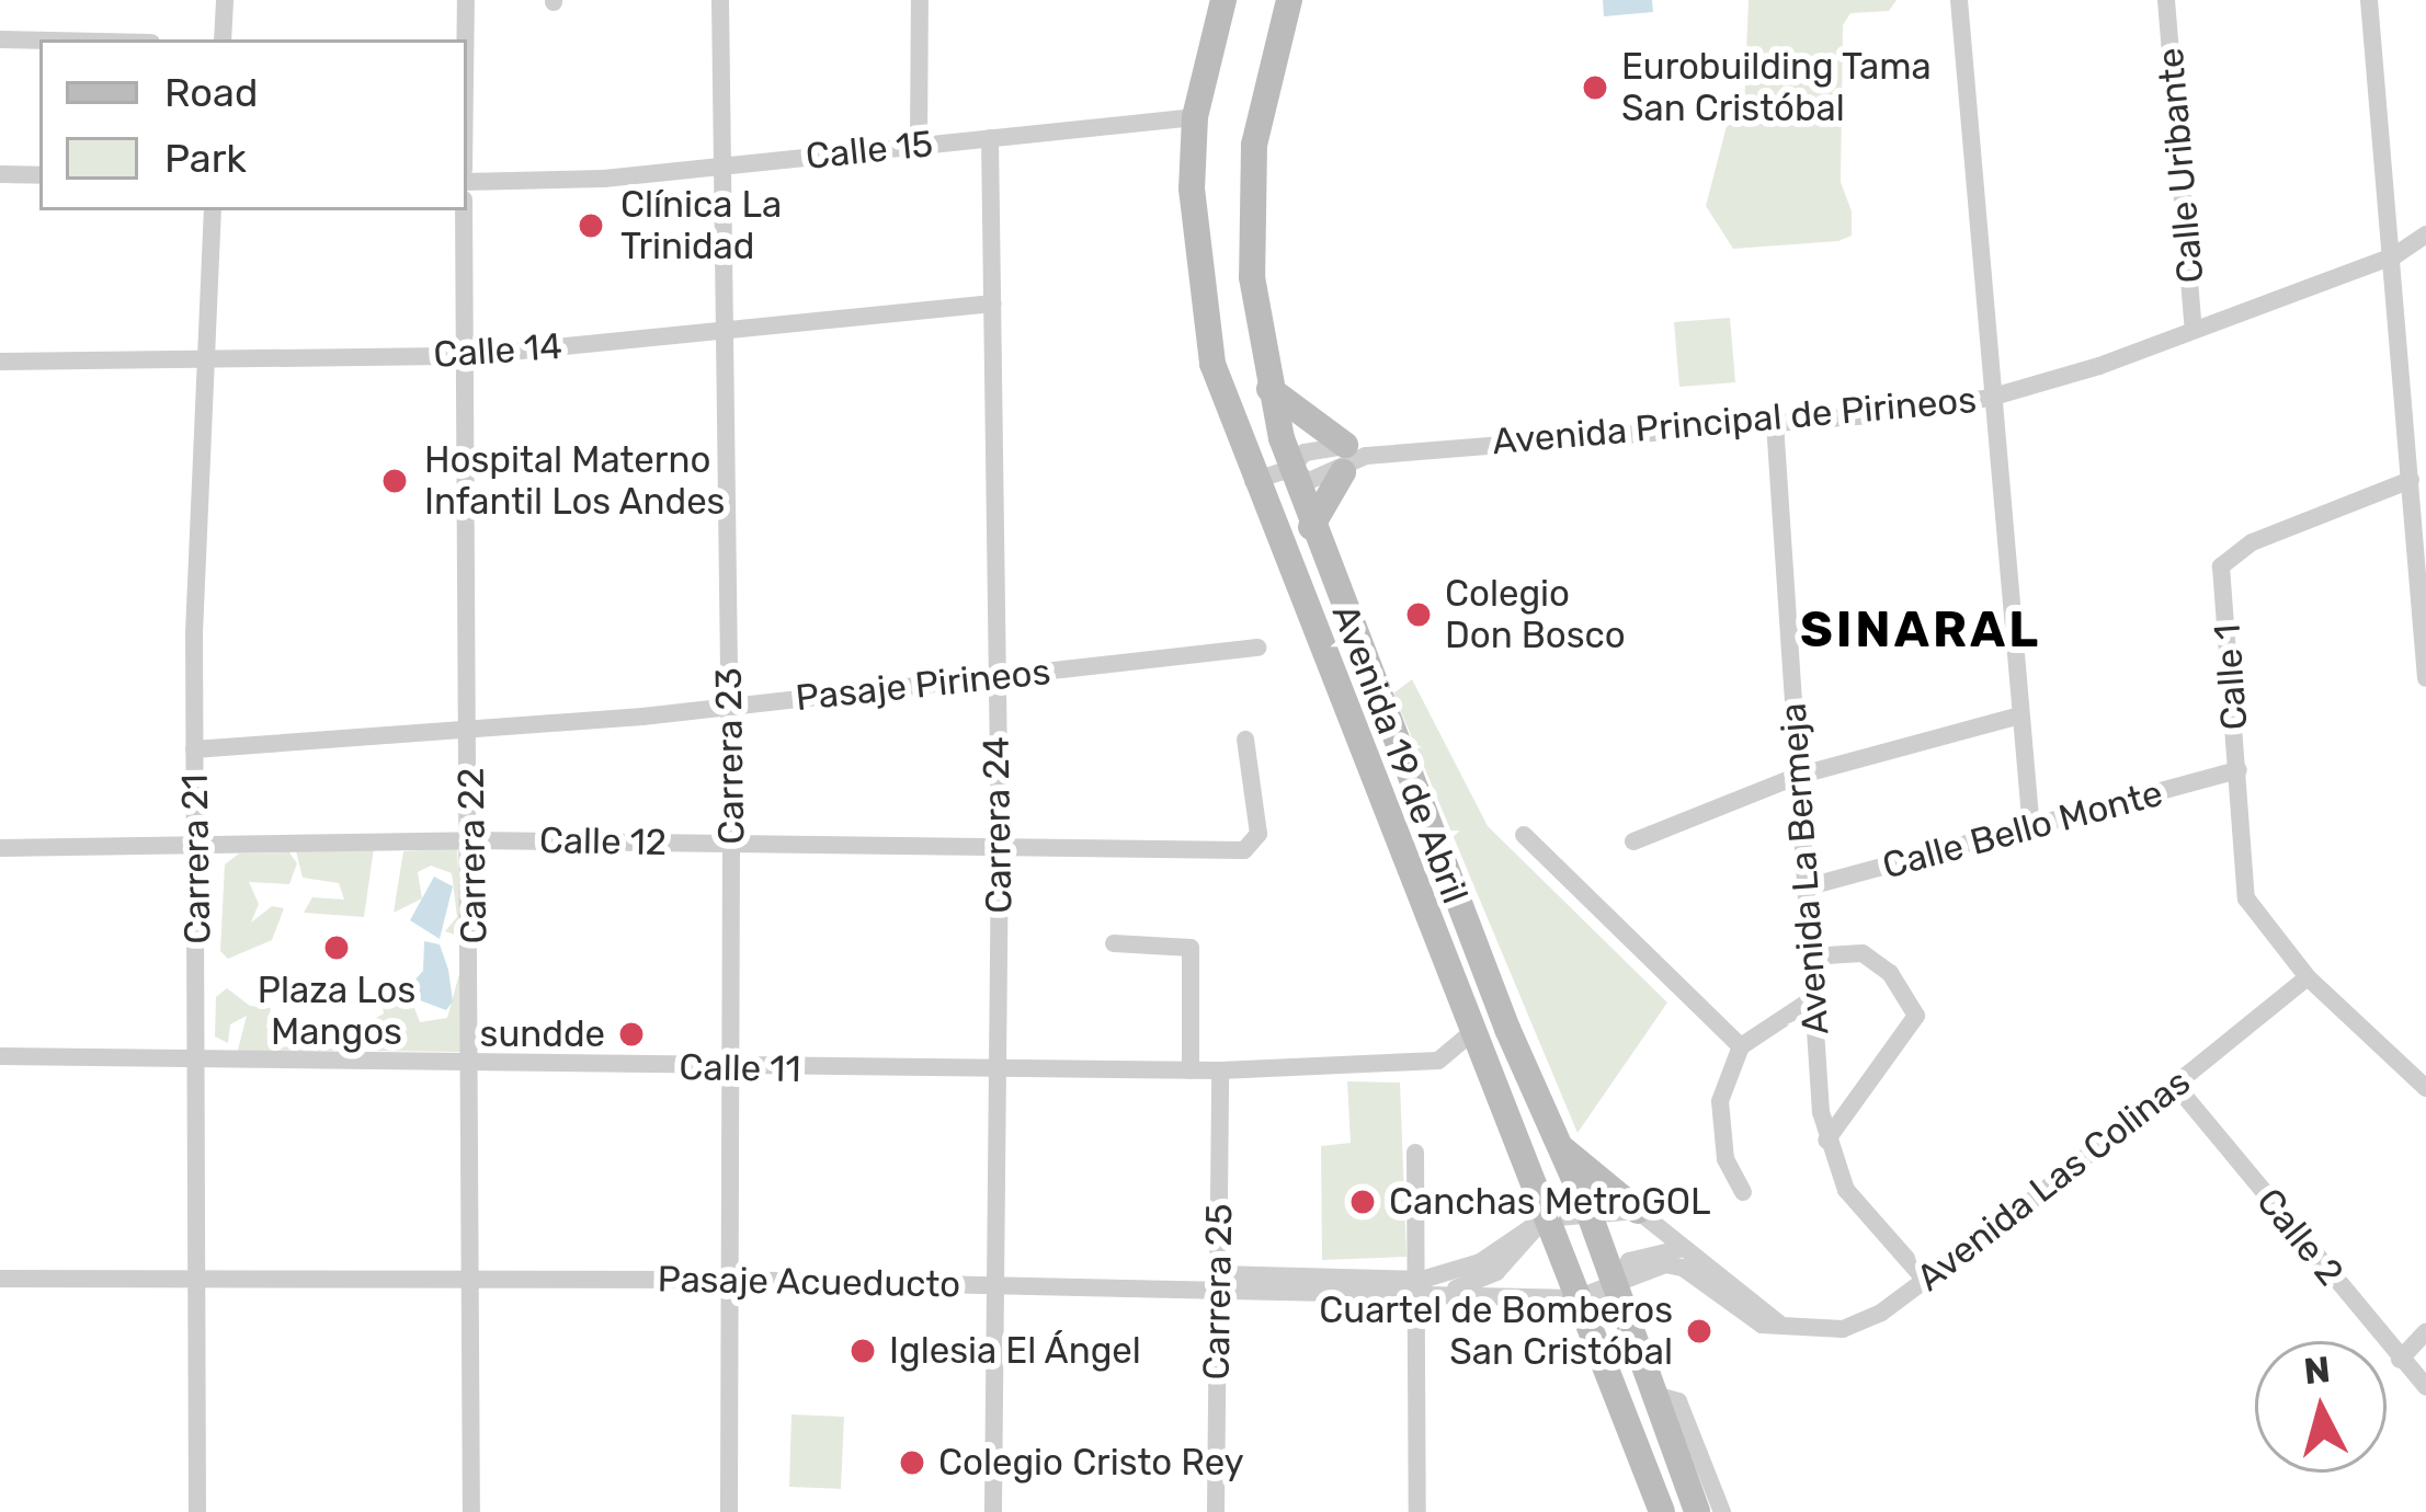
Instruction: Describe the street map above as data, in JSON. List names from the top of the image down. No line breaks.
{"streets":{"main road":["Avenida 19 de Abril"],"street":["Calle 15","Calle Uribante","Calle 14","Avenida Principal de Pirineos","Calle 1","Pasaje Pirineos","Carrera 23","Carrera 24","Calle Bello Monte","Calle 12","Carrera 22","Carrera 21","Avenida La Bermeja","Calle 11","Avenida Las Colinas","Calle 2","Pasaje Acueducto","Carrera 25"]},"crossings":[["Calle 15","Avenida 19 de Abril"],["Calle 15","Carrera 23"],["Calle 15","Carrera 24"],["Calle Uribante","Avenida Principal de Pirineos"],["Calle 14","Carrera 23"],["Calle 14","Carrera 24"],["Calle 14","Carrera 22"],["Calle 14","Carrera 21"],["Avenida Principal de Pirineos","Avenida 19 de Abril"],["Avenida Principal de Pirineos","Avenida La Bermeja"],["Calle 1","Calle Bello Monte"],["Calle 1","Avenida Las Colinas"],["Pasaje Pirineos","Carrera 23"],["Pasaje Pirineos","Carrera 24"],["Pasaje Pirineos","Carrera 22"],["Pasaje Pirineos","Carrera 21"],["Avenida 19 de Abril","Calle 11"],["Avenida 19 de Abril","Avenida Las Colinas"],["Avenida 19 de Abril","Pasaje Acueducto"],["Carrera 23","Calle 12"],["Carrera 23","Calle 11"],["Carrera 23","Pasaje Acueducto"],["Carrera 24","Calle 12"],["Carrera 24","Calle 11"],["Carrera 24","Pasaje Acueducto"],["Calle Bello Monte","Avenida La Bermeja"],["Calle 12","Carrera 22"],["Calle 12","Carrera 21"],["Carrera 22","Calle 11"],["Carrera 22","Pasaje Acueducto"],["Carrera 21","Calle 11"],["Carrera 21","Pasaje Acueducto"],["Avenida La Bermeja","Avenida Las Colinas"],["Calle 11","Carrera 25"],["Avenida Las Colinas","Calle 2"],["Avenida Las Colinas","Pasaje Acueducto"],["Pasaje Acueducto","Carrera 25"]],"districts":["SINARAL"],"places":["Eurobuilding Tama San Cristóbal","Clínica La Trinidad","Hospital Materno Infantil Los Andes","Colegio Don Bosco","Plaza Los Mangos","sundde","Canchas MetroGOL","Cuartel de Bomberos San Cristóbal","Iglesia El Ángel","Colegio Cristo Rey"],"legend":["Road","Park"],"north":"top"}
